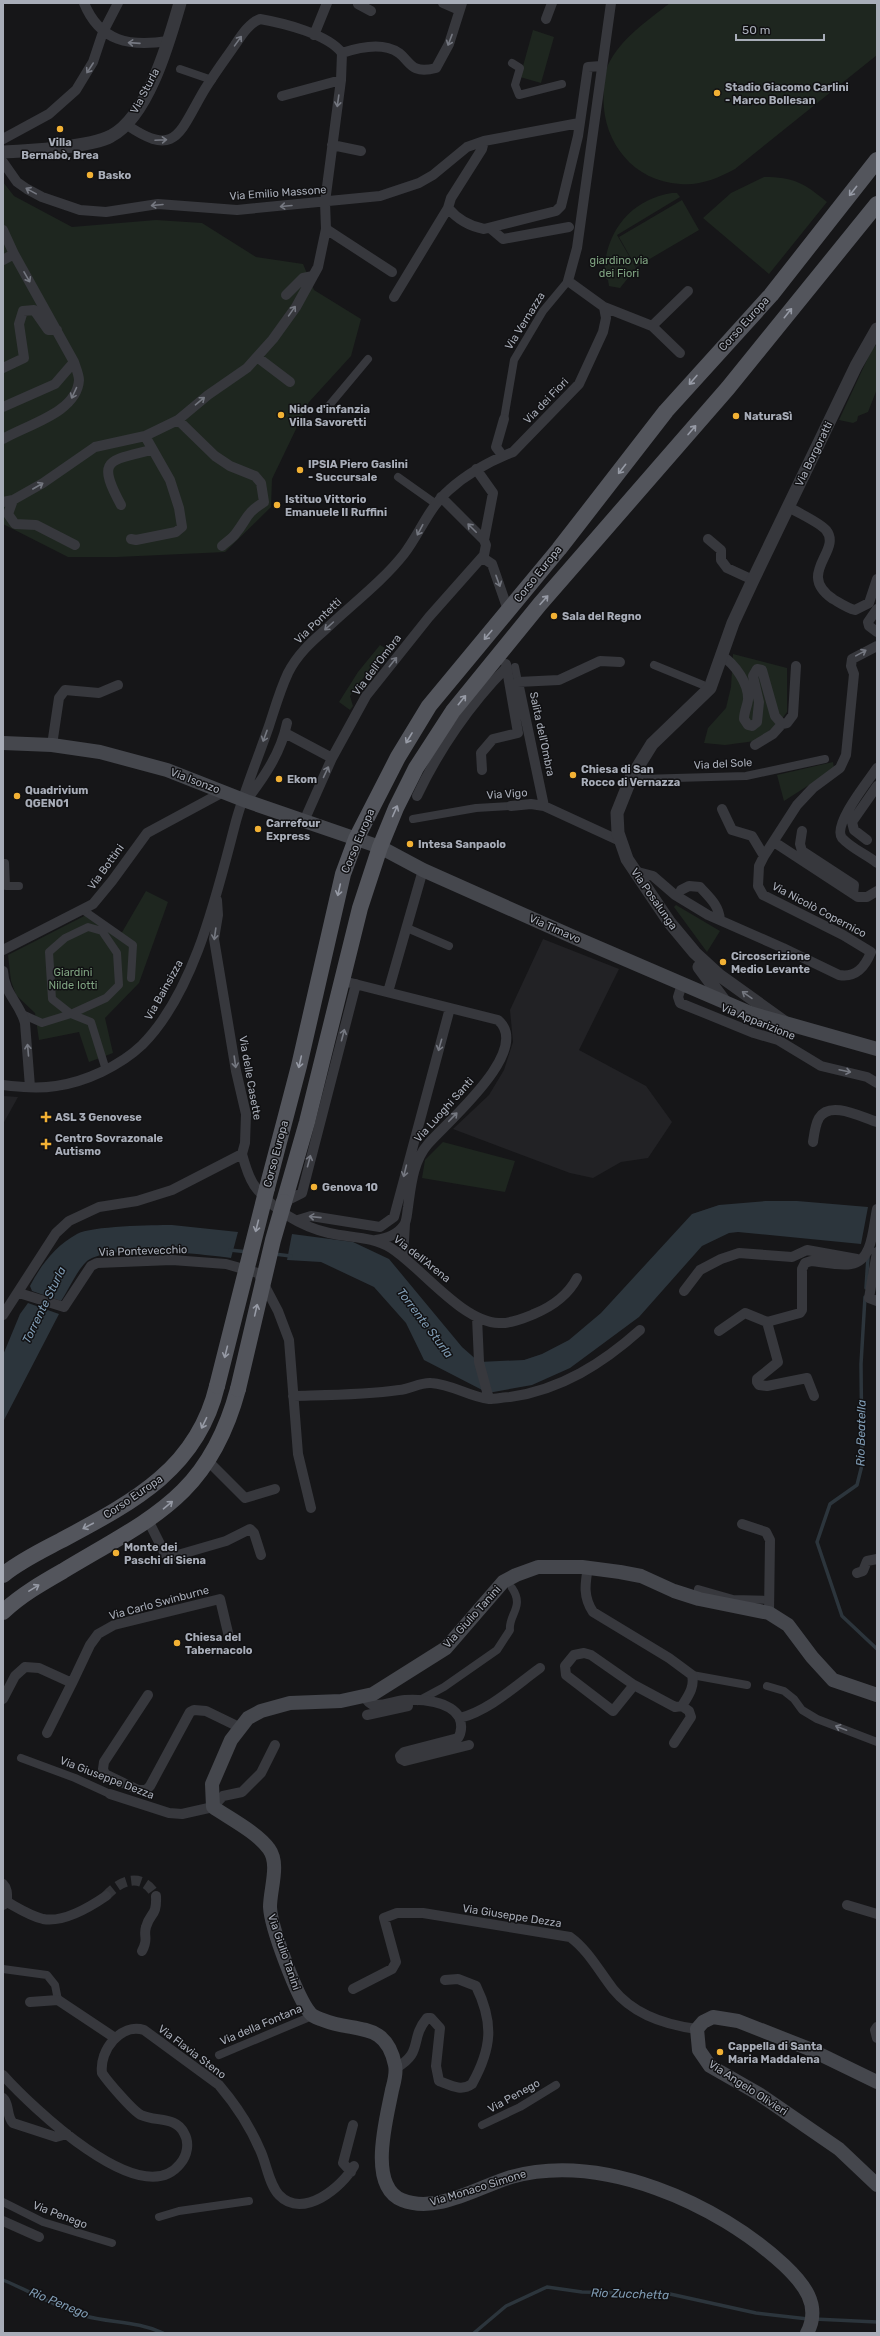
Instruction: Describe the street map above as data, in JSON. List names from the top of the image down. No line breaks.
{"streets":{"main road":["Corso Europa","Via Isonzo","Via Posalunga","Via Timavo","Via Giulio Tanini","Via Angelo Olivieri","Via Monaco Simone"],"street":["Via Sturla","Via Emilio Massone","Via Vernazza","Via dei Fiori","Via Borgoratti","Via Pontetti","Via dell'Ombra","Salita dell'Ombra","Via del Sole","Via Vigo","Via Bottini","Via Nicolò Copernico","Via Bainsizza","Via Apparizione","Via delle Casette","Via Luoghi Santi","Via Pontevecchio","Via dell'Arena","Via Carlo Swinburne","Via Giuseppe Dezza","Via della Fontana","Via Flavia Steno","Via Penego"]},"crossings":[["Via Vernazza","Via dei Fiori"],["Via Vernazza","Via Pontetti"],["Corso Europa","Via Isonzo"],["Corso Europa","Via Timavo"],["Via dei Fiori","Via Pontetti"],["Via Borgoratti","Via Vigo"],["Via Borgoratti","Via Posalunga"],["Via Pontetti","Via dell'Ombra"],["Via Pontetti","Via Isonzo"],["Via Pontetti","Via Bainsizza"],["Via dell'Ombra","Via Isonzo"],["Salita dell'Ombra","Via Vigo"],["Via Isonzo","Via Bottini"],["Via Isonzo","Via Timavo"],["Via Isonzo","Via Bainsizza"],["Via Vigo","Via Posalunga"],["Via Posalunga","Via Nicolò Copernico"],["Via Posalunga","Via Timavo"],["Via Posalunga","Via Apparizione"],["Via Timavo","Via Apparizione"],["Via Bainsizza","Via delle Casette"],["Via delle Casette","Via dell'Arena"],["Via Luoghi Santi","Via dell'Arena"],["Via Giulio Tanini","Via Giuseppe Dezza"],["Via Giulio Tanini","Via della Fontana"],["Via Giulio Tanini","Via Monaco Simone"],["Via Giuseppe Dezza","Via Angelo Olivieri"],["Via della Fontana","Via Monaco Simone"]],"one_way":["Via Emilio Massone","Via Pontetti","Via dell'Ombra","Via Apparizione","Via delle Casette"],"water":["Torrente Sturla","Rio Beatella","Rio Zucchetta","Rio Penego"],"parks":["giardino via dei Fiori","Giardini Nilde Iotti"],"places":{"other":["Stadio Giacomo Carlini - Marco Bollesan","Villa Bernabò, Brea","Basko","Nido d'infanzia Villa Savoretti","NaturaSì","IPSIA Piero Gaslini - Succursale","Istituo Vittorio Emanuele II Ruffini","Sala del Regno","Chiesa di San Rocco di Vernazza","Ekom","Quadrivium QGEN01","Carrefour Express","Intesa Sanpaolo","Circoscrizione Medio Levante","Genova 10","Monte dei Paschi di Siena","Chiesa del Tabernacolo","Cappella di Santa Maria Maddalena"],"health":["ASL 3 Genovese","Centro Sovrazonale Autismo"]},"scale_bar":"50 m"}
